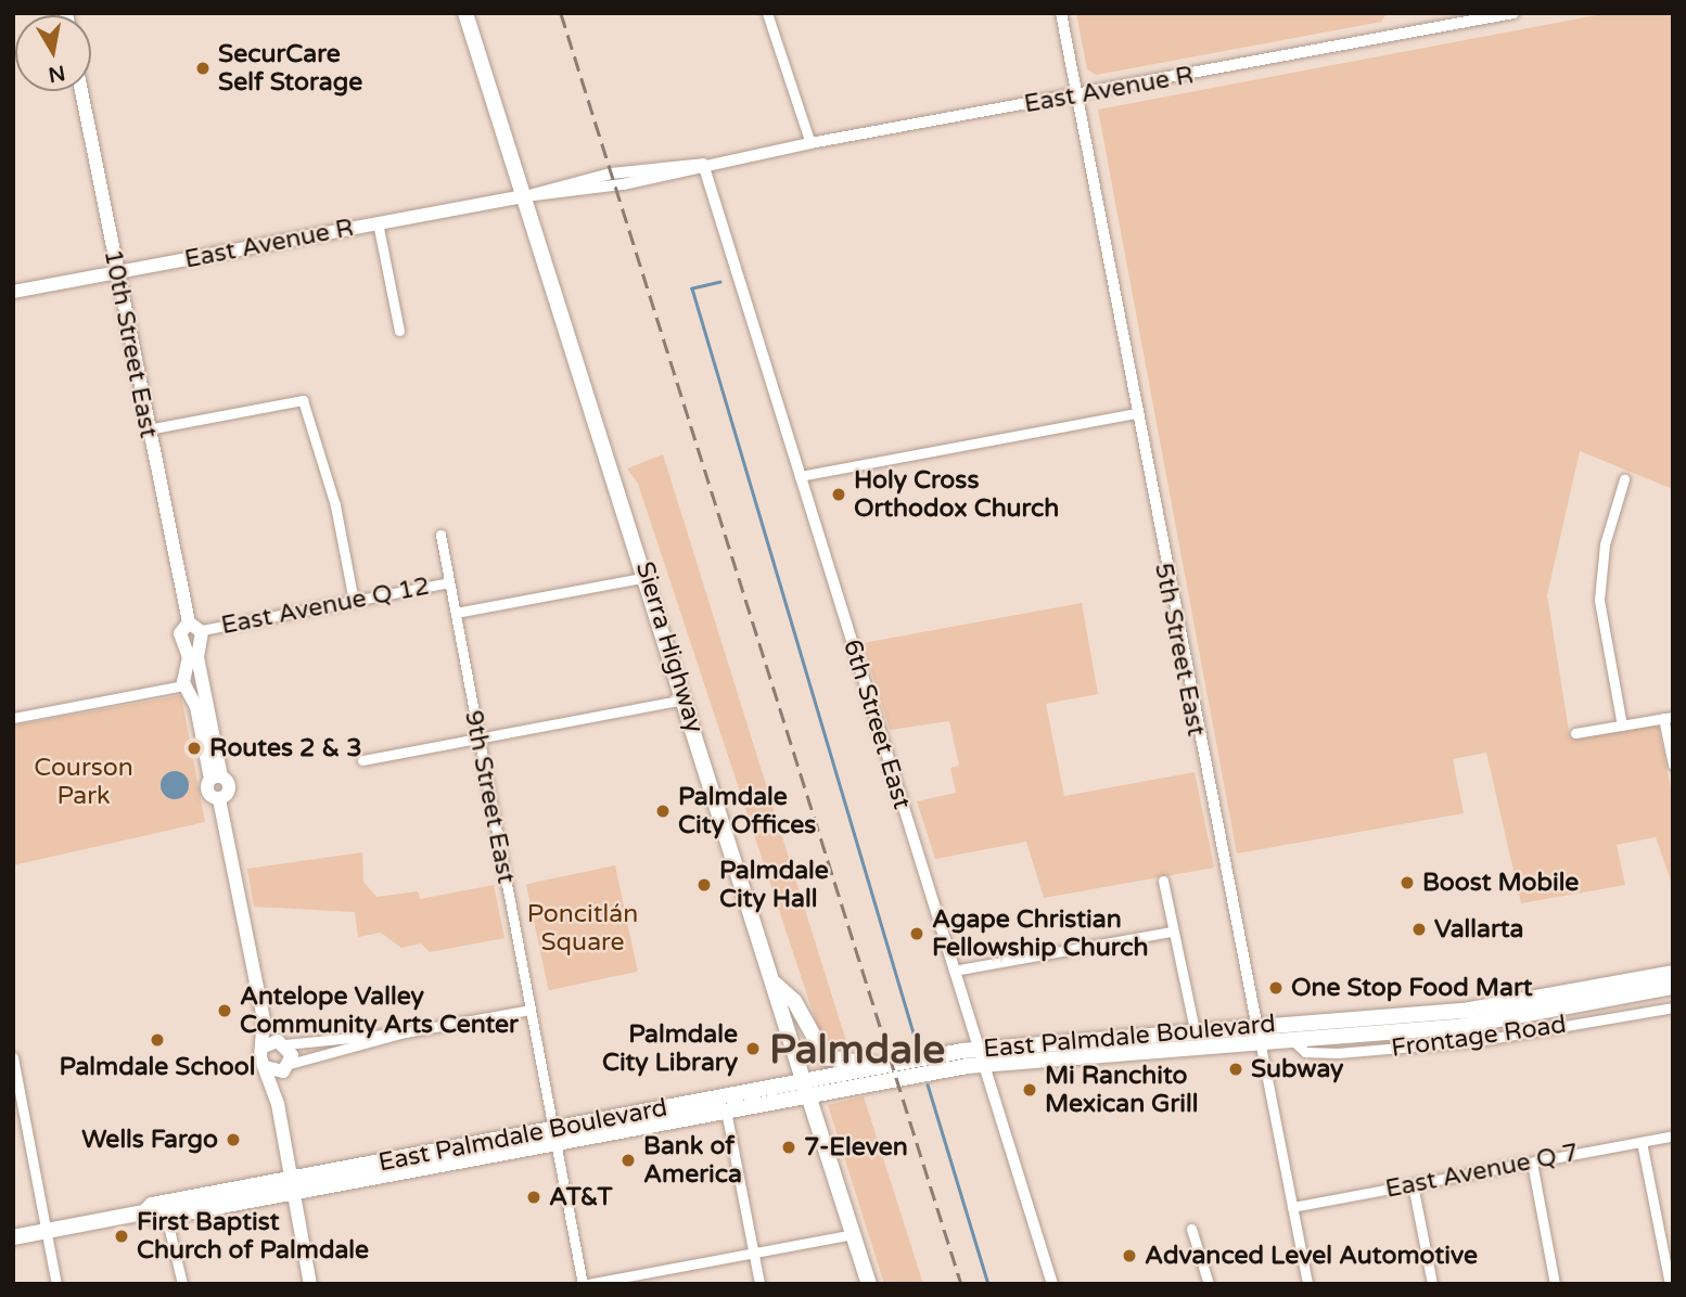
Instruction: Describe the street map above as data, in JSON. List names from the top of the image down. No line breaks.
{"streets":{"main road":["East Avenue R","10th Street East","Sierra Highway","East Palmdale Boulevard"],"street":["East Avenue Q 12","5th Street East","6th Street East","9th Street East","Frontage Road","East Avenue Q 7"]},"crossings":[["East Avenue R","10th Street East"],["East Avenue R","Sierra Highway"],["East Avenue R","5th Street East"],["East Avenue R","6th Street East"],["10th Street East","East Avenue Q 12"],["East Avenue Q 12","Sierra Highway"],["East Avenue Q 12","9th Street East"],["Sierra Highway","East Palmdale Boulevard"],["5th Street East","East Palmdale Boulevard"],["5th Street East","East Avenue Q 7"],["6th Street East","East Palmdale Boulevard"],["9th Street East","East Palmdale Boulevard"],["East Palmdale Boulevard","Frontage Road"]],"districts":["Palmdale"],"parks":["Courson Park","Poncitlán Square"],"places":["SecurCare Self Storage","Holy Cross Orthodox Church","Routes 2 & 3","Palmdale City Offices","Boost Mobile","Palmdale City Hall","Vallarta","Agape Christian Fellowship Church","One Stop Food Mart","Antelope Valley Community Arts Center","Palmdale School","Palmdale City Library","Subway","Mi Ranchito Mexican Grill","Wells Fargo","7-Eleven","Bank of America","AT&T","First Baptist Church of Palmdale","Advanced Level Automotive"],"north":"bottom"}
